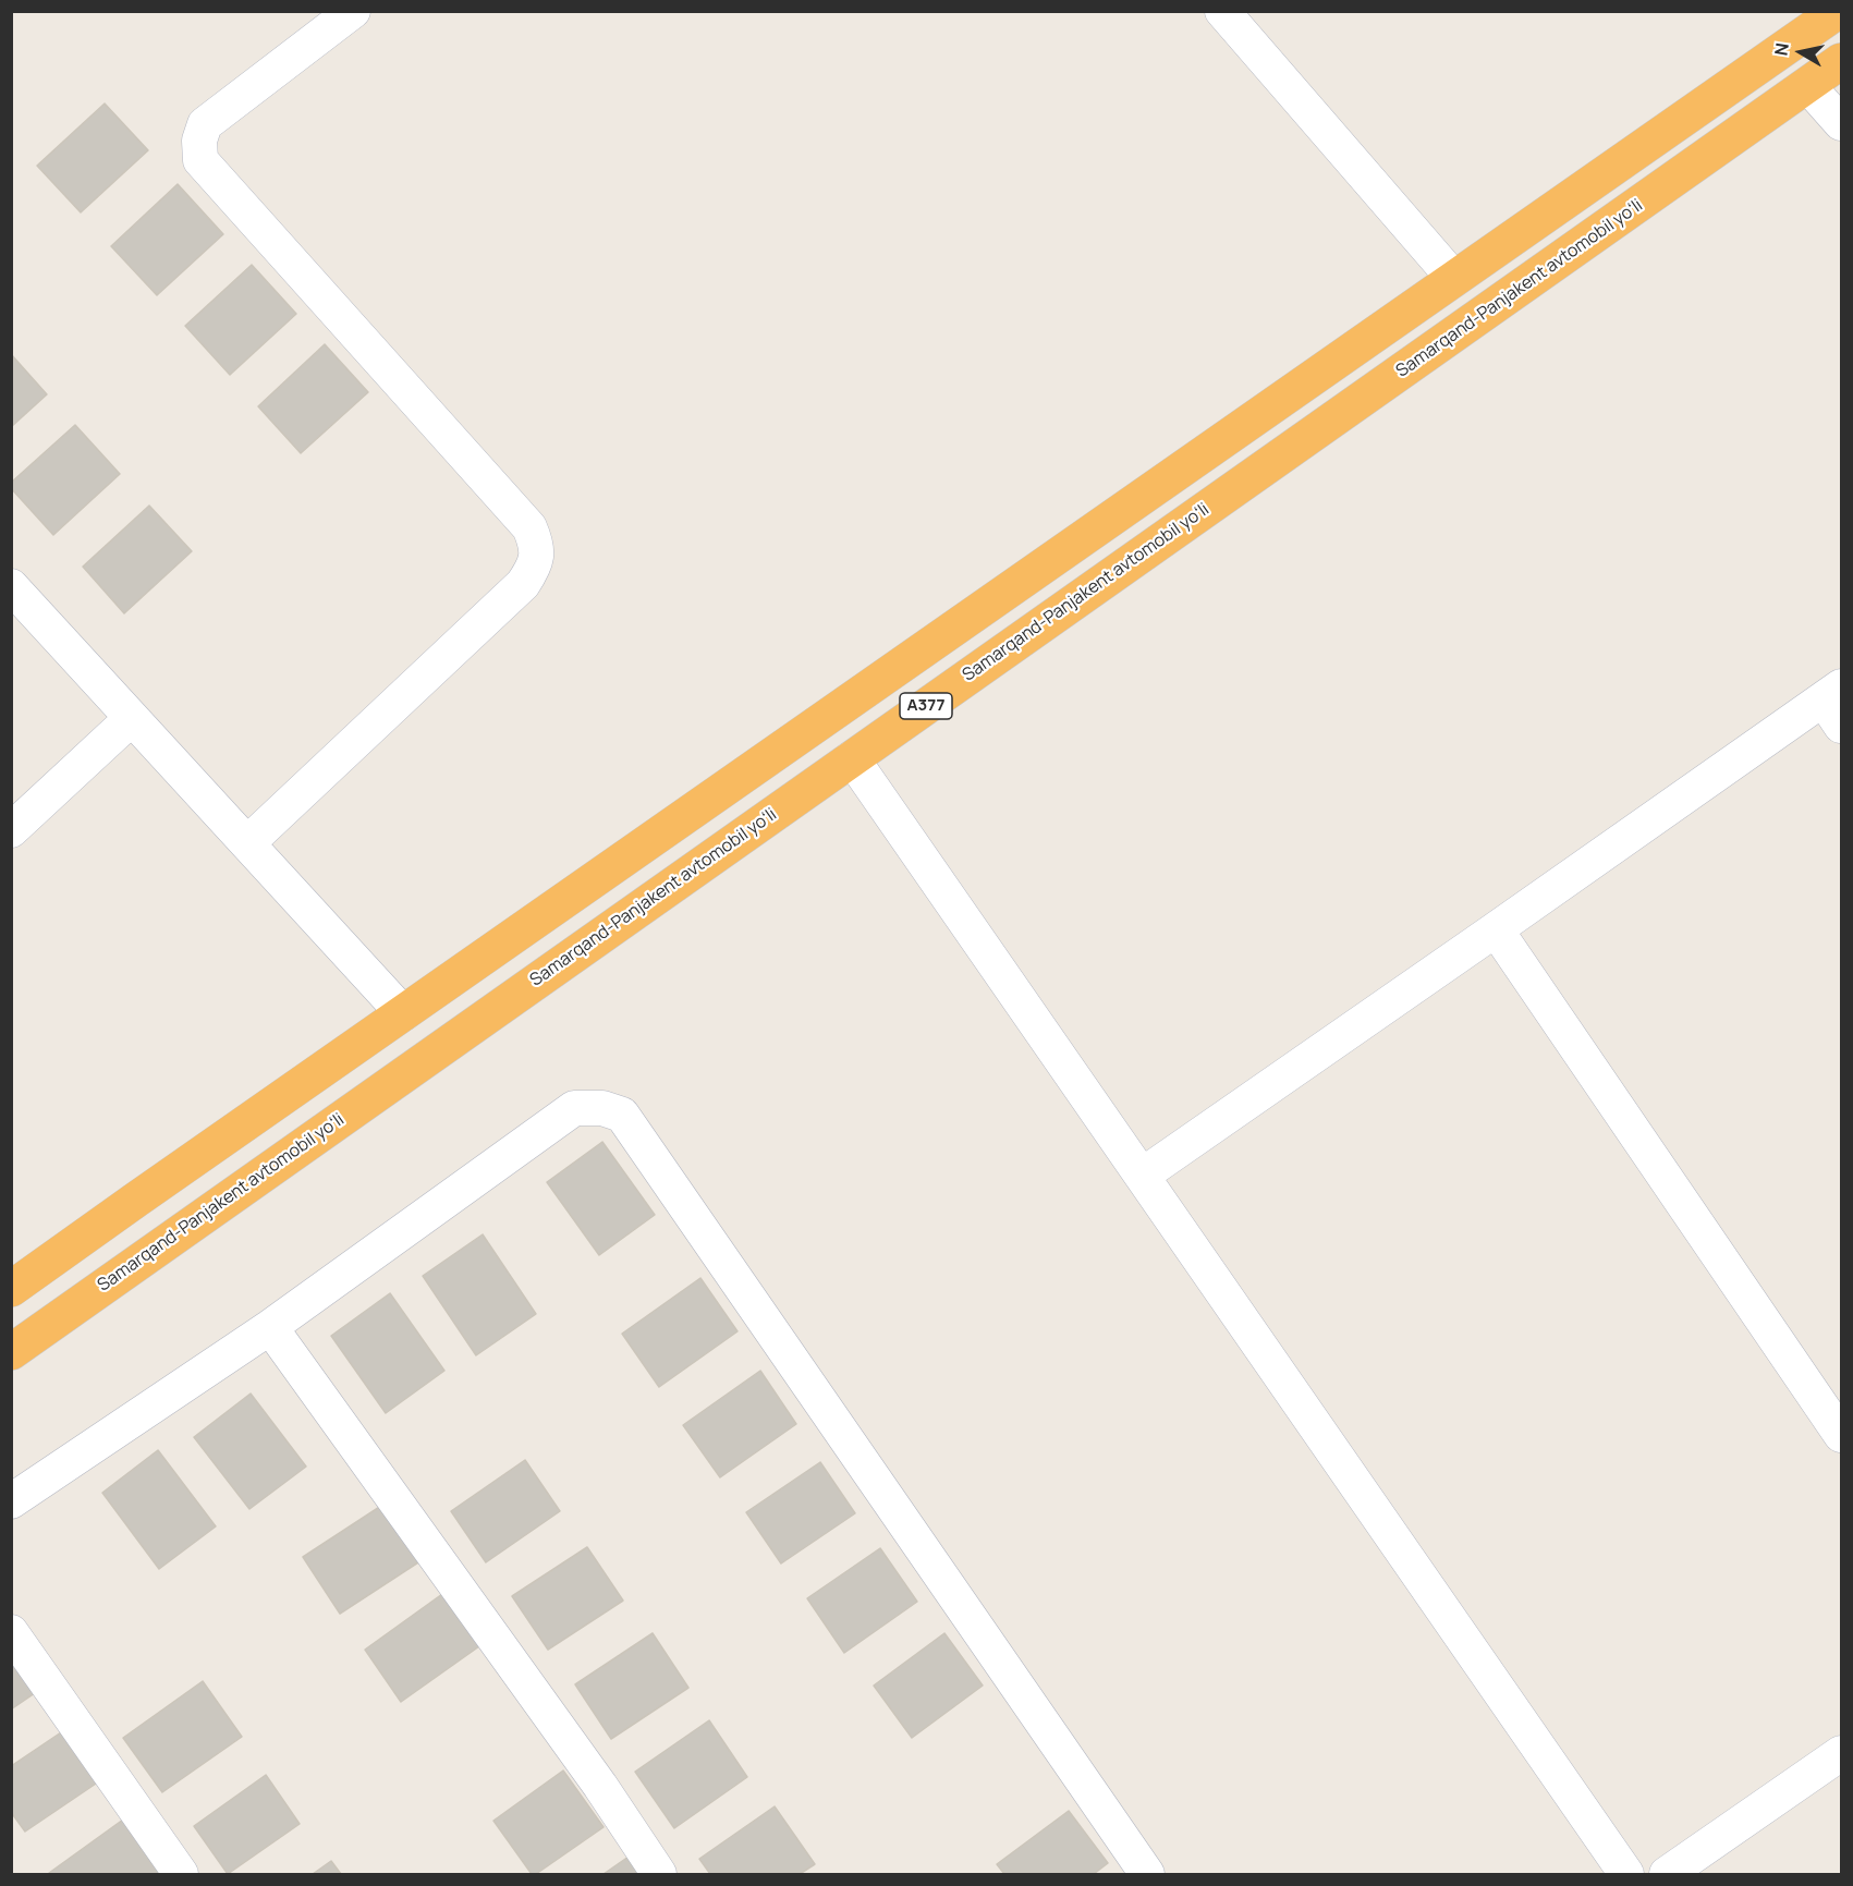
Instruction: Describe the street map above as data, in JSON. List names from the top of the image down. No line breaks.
{"streets":{"highway":["Samarqand-Panjakent avtomobil yoʻli","A377"]},"north":"left"}
